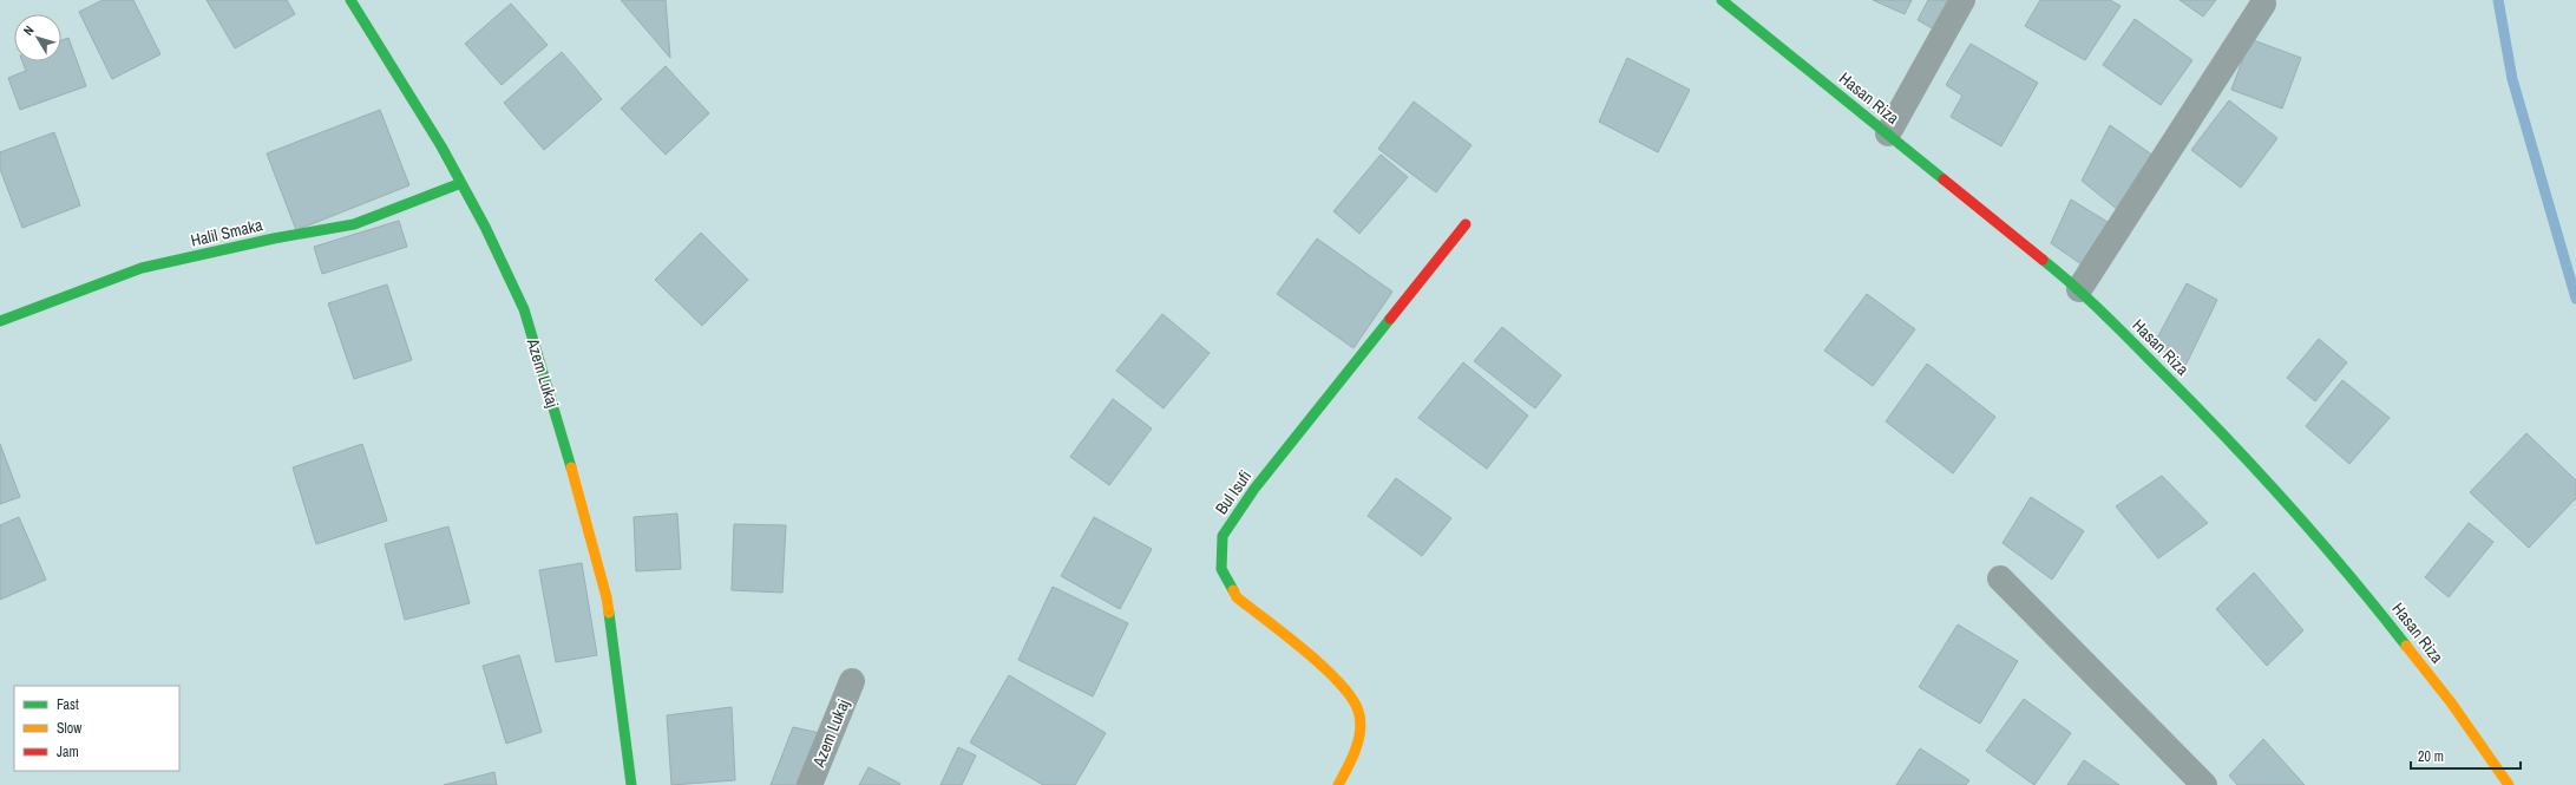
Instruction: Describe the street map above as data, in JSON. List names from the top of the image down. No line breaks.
{"streets":{"street":["Hasan Riza","Halil Smaka","Azem Lukaj","Bul Isufi"]},"crossings":[["Halil Smaka","Azem Lukaj"]],"legend":["Fast","Slow","Jam"],"scale_bar":"20 m","north":"top left"}
